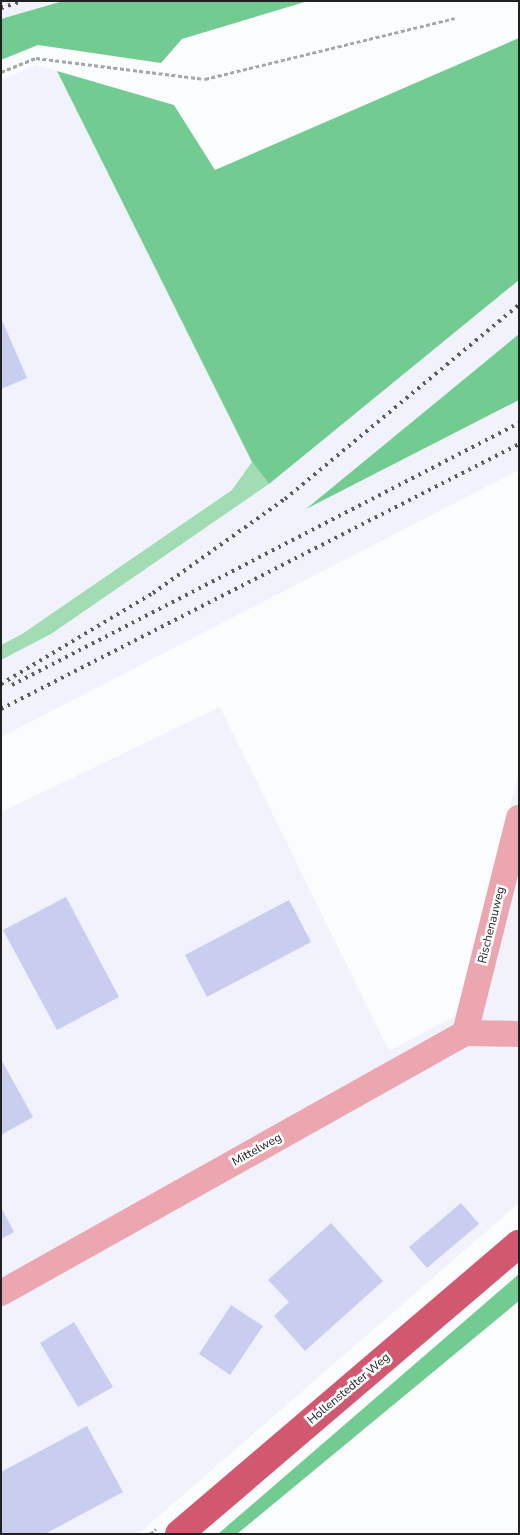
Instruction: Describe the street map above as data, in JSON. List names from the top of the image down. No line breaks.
{"streets":{"main road":["Hollenstedter Weg"],"street":["Rischenauweg","Mittelweg"]},"crossings":[["Rischenauweg","Mittelweg"]]}
